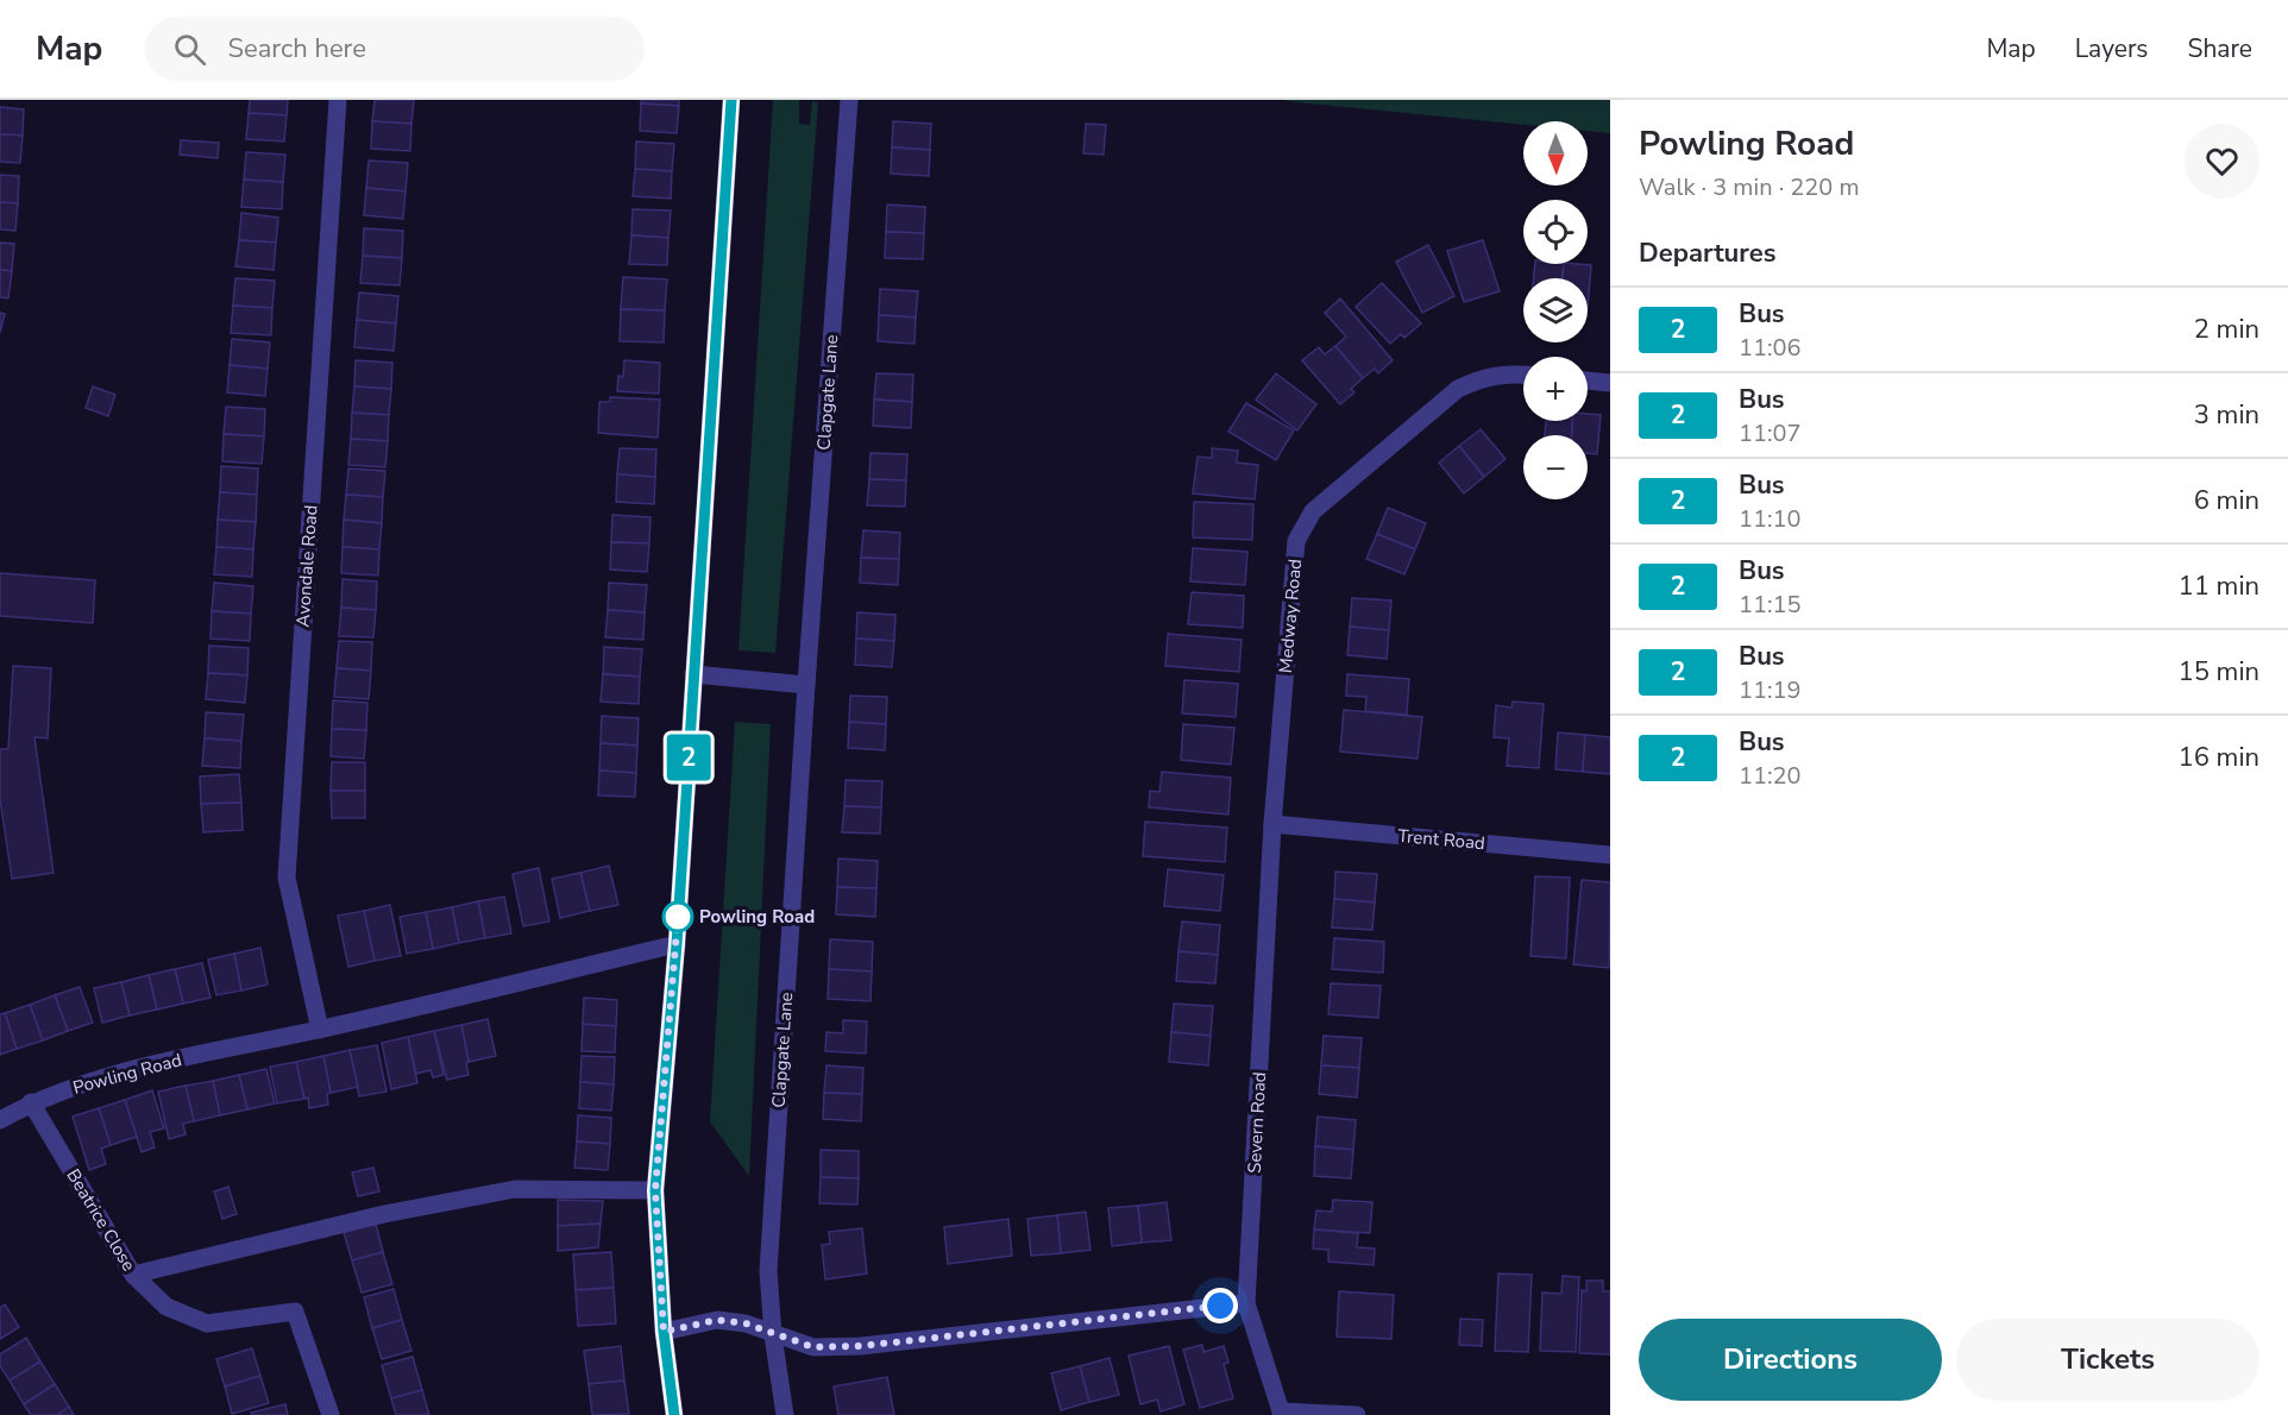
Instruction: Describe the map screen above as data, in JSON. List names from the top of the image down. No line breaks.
{"streets":{"street":["Clapgate Lane","Avondale Road","Medway Road","Trent Road","Powling Road","Severn Road","Beatrice Close"]},"crossings":[["Avondale Road","Powling Road"],["Medway Road","Trent Road"],["Medway Road","Severn Road"],["Trent Road","Severn Road"],["Powling Road","Beatrice Close"]],"places":["Powling Road"],"lines":["bus line 2"],"north":"bottom","page":{"header":"Map","search":"Search here","nav":["Map","Layers","Share"],"on_map":"2","heading":[["Powling Road","Walk · 3 min · 220 m"],"Departures"],"map_buttons":["+","−"],"list":[{"mark":"2","name":"Bus","note":"11:06","value":"2 min"},{"mark":"2","name":"Bus","note":"11:07","value":"3 min"},{"mark":"2","name":"Bus","note":"11:10","value":"6 min"},{"mark":"2","name":"Bus","note":"11:15","value":"11 min"},{"mark":"2","name":"Bus","note":"11:19","value":"15 min"},{"mark":"2","name":"Bus","note":"11:20","value":"16 min"}],"buttons":["Directions","Tickets"]}}
